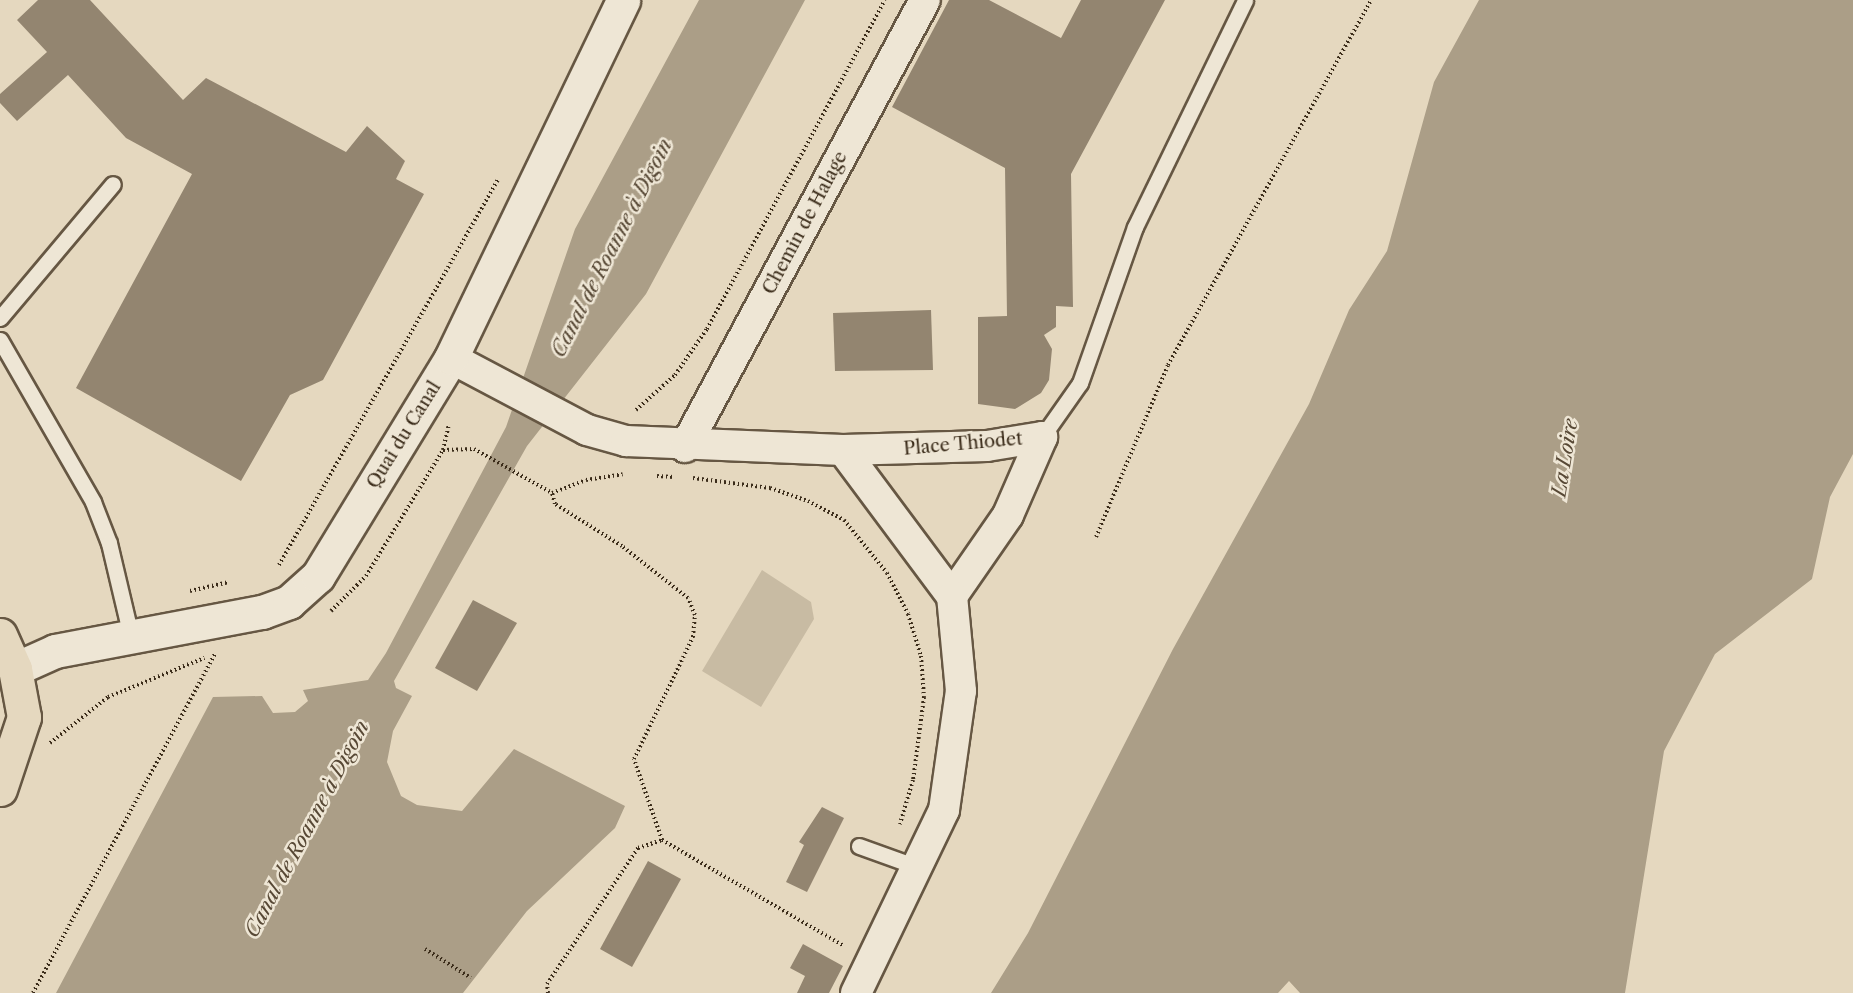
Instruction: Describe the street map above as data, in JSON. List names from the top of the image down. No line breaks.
{"streets":{"street":["Chemin de Halage","Quai du Canal","Place Thiodet"]},"crossings":[["Chemin de Halage","Place Thiodet"],["Quai du Canal","Place Thiodet"]],"water":["Canal de Roanne à Digoin","La Loire"]}
